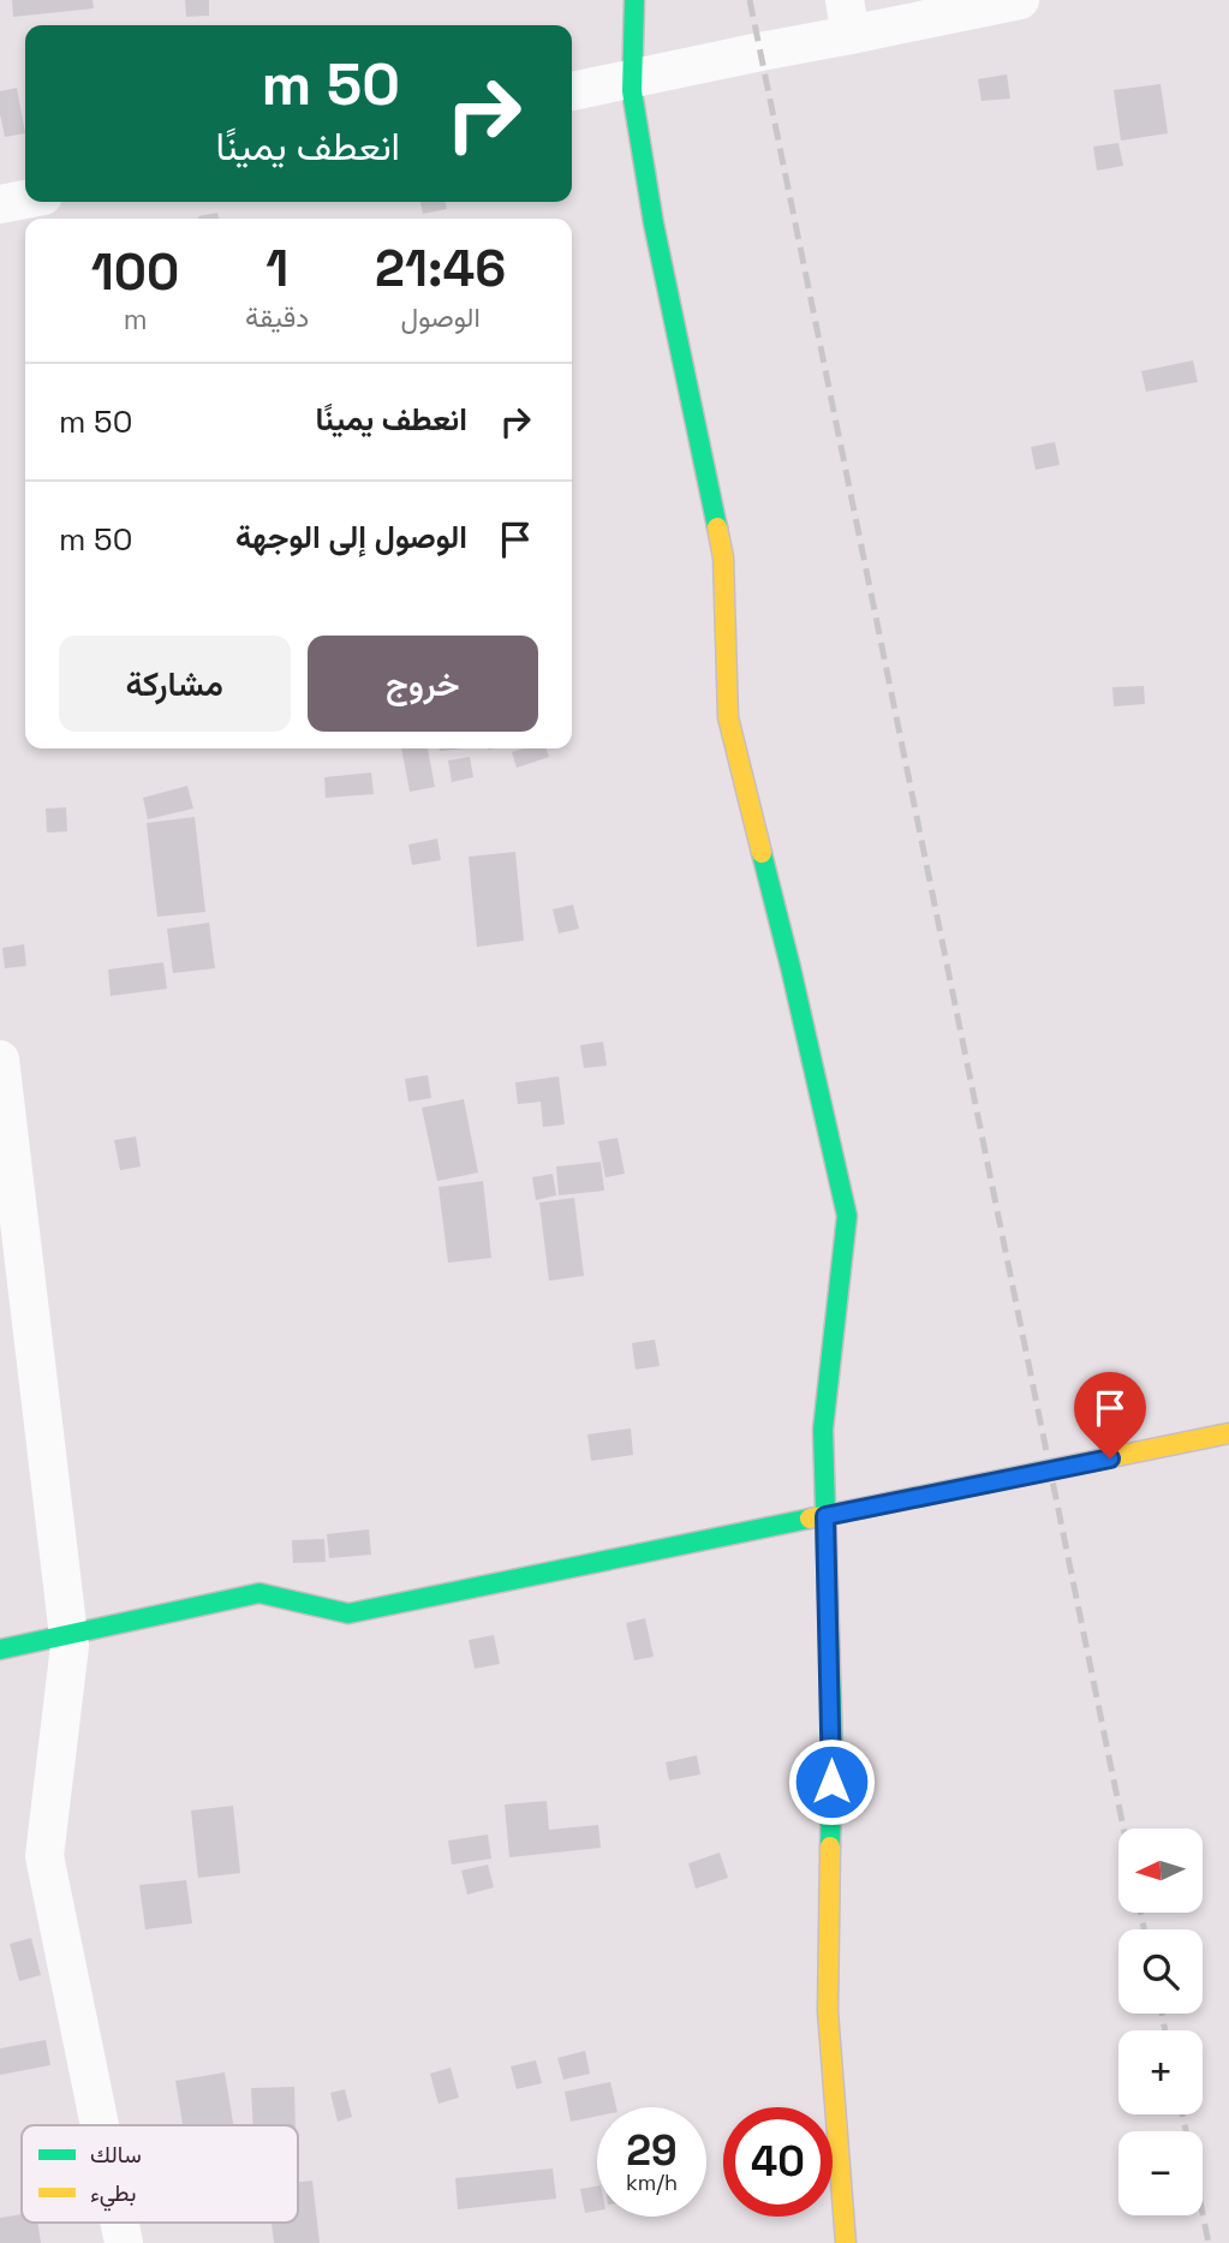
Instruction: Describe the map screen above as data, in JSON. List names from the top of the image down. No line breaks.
{"legend":["سالك","بطيء"],"north":"left","page":{"turn":["50 m","انعطف يمينًا"],"eta":["21:46","الوصول","1","دقيقة","100","m"],"list":[{"name":"انعطف يمينًا","value":"50 m"},{"name":"الوصول إلى الوجهة","value":"50 m"}],"buttons":["خروج","مشاركة"],"map_buttons":["+","−"],"speed":"29 km/h","limit":"40"}}
